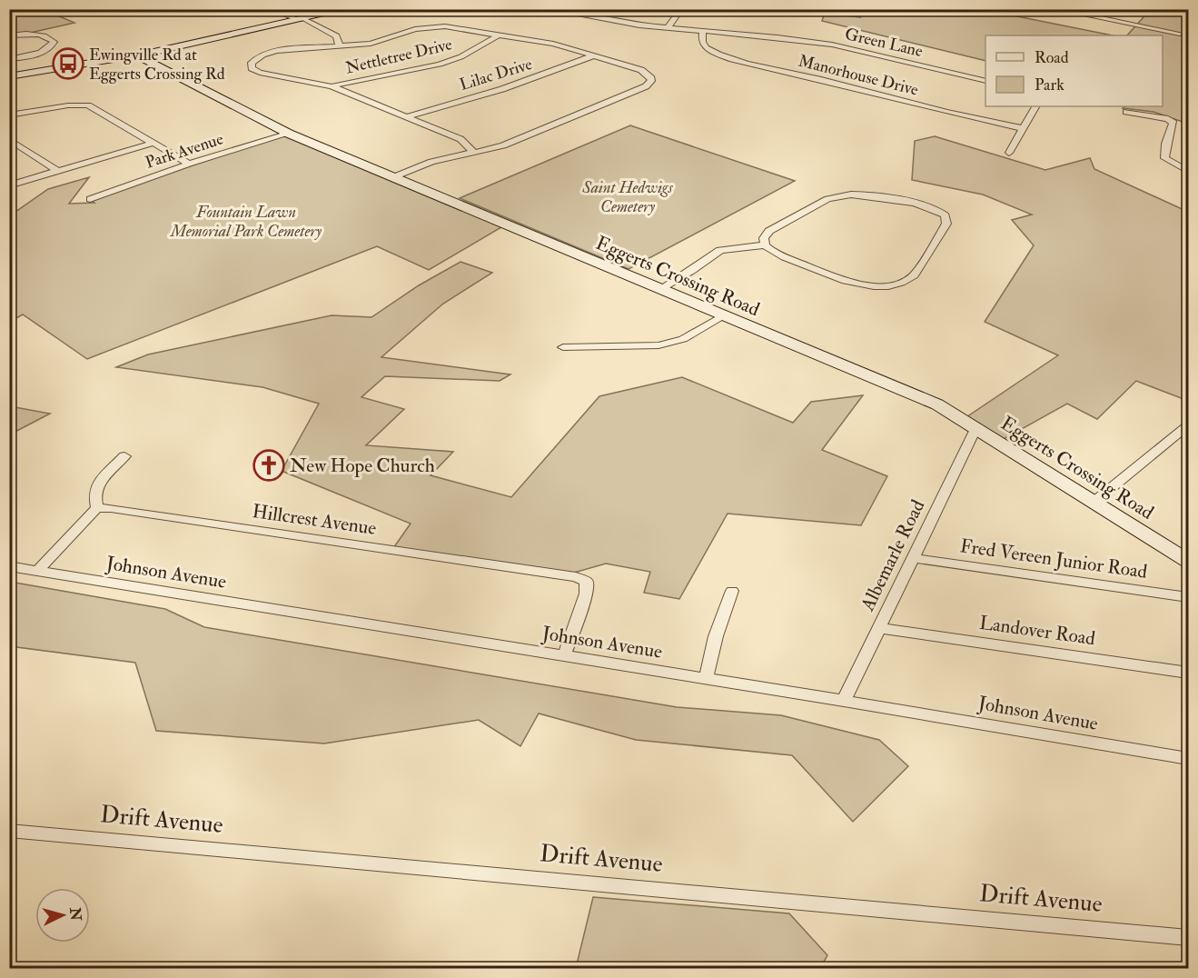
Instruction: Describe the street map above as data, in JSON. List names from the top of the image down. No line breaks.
{"streets":{"street":["Green Lane","Nettletree Drive","Lilac Drive","Manorhouse Drive","Park Avenue","Eggerts Crossing Road","Hillcrest Avenue","Albemarle Road","Fred Vereen Junior Road","Johnson Avenue","Landover Road","Drift Avenue"]},"crossings":[["Green Lane","Manorhouse Drive"],["Park Avenue","Eggerts Crossing Road"],["Eggerts Crossing Road","Albemarle Road"],["Hillcrest Avenue","Johnson Avenue"],["Albemarle Road","Fred Vereen Junior Road"],["Albemarle Road","Johnson Avenue"],["Albemarle Road","Landover Road"]],"parks":["Saint Hedwigs Cemetery","Fountain Lawn Memorial Park Cemetery"],"places":{"bus stop":["Ewingville Rd at Eggerts Crossing Rd"],"church":["New Hope Church"]},"legend":["Road","Park"],"north":"right"}
